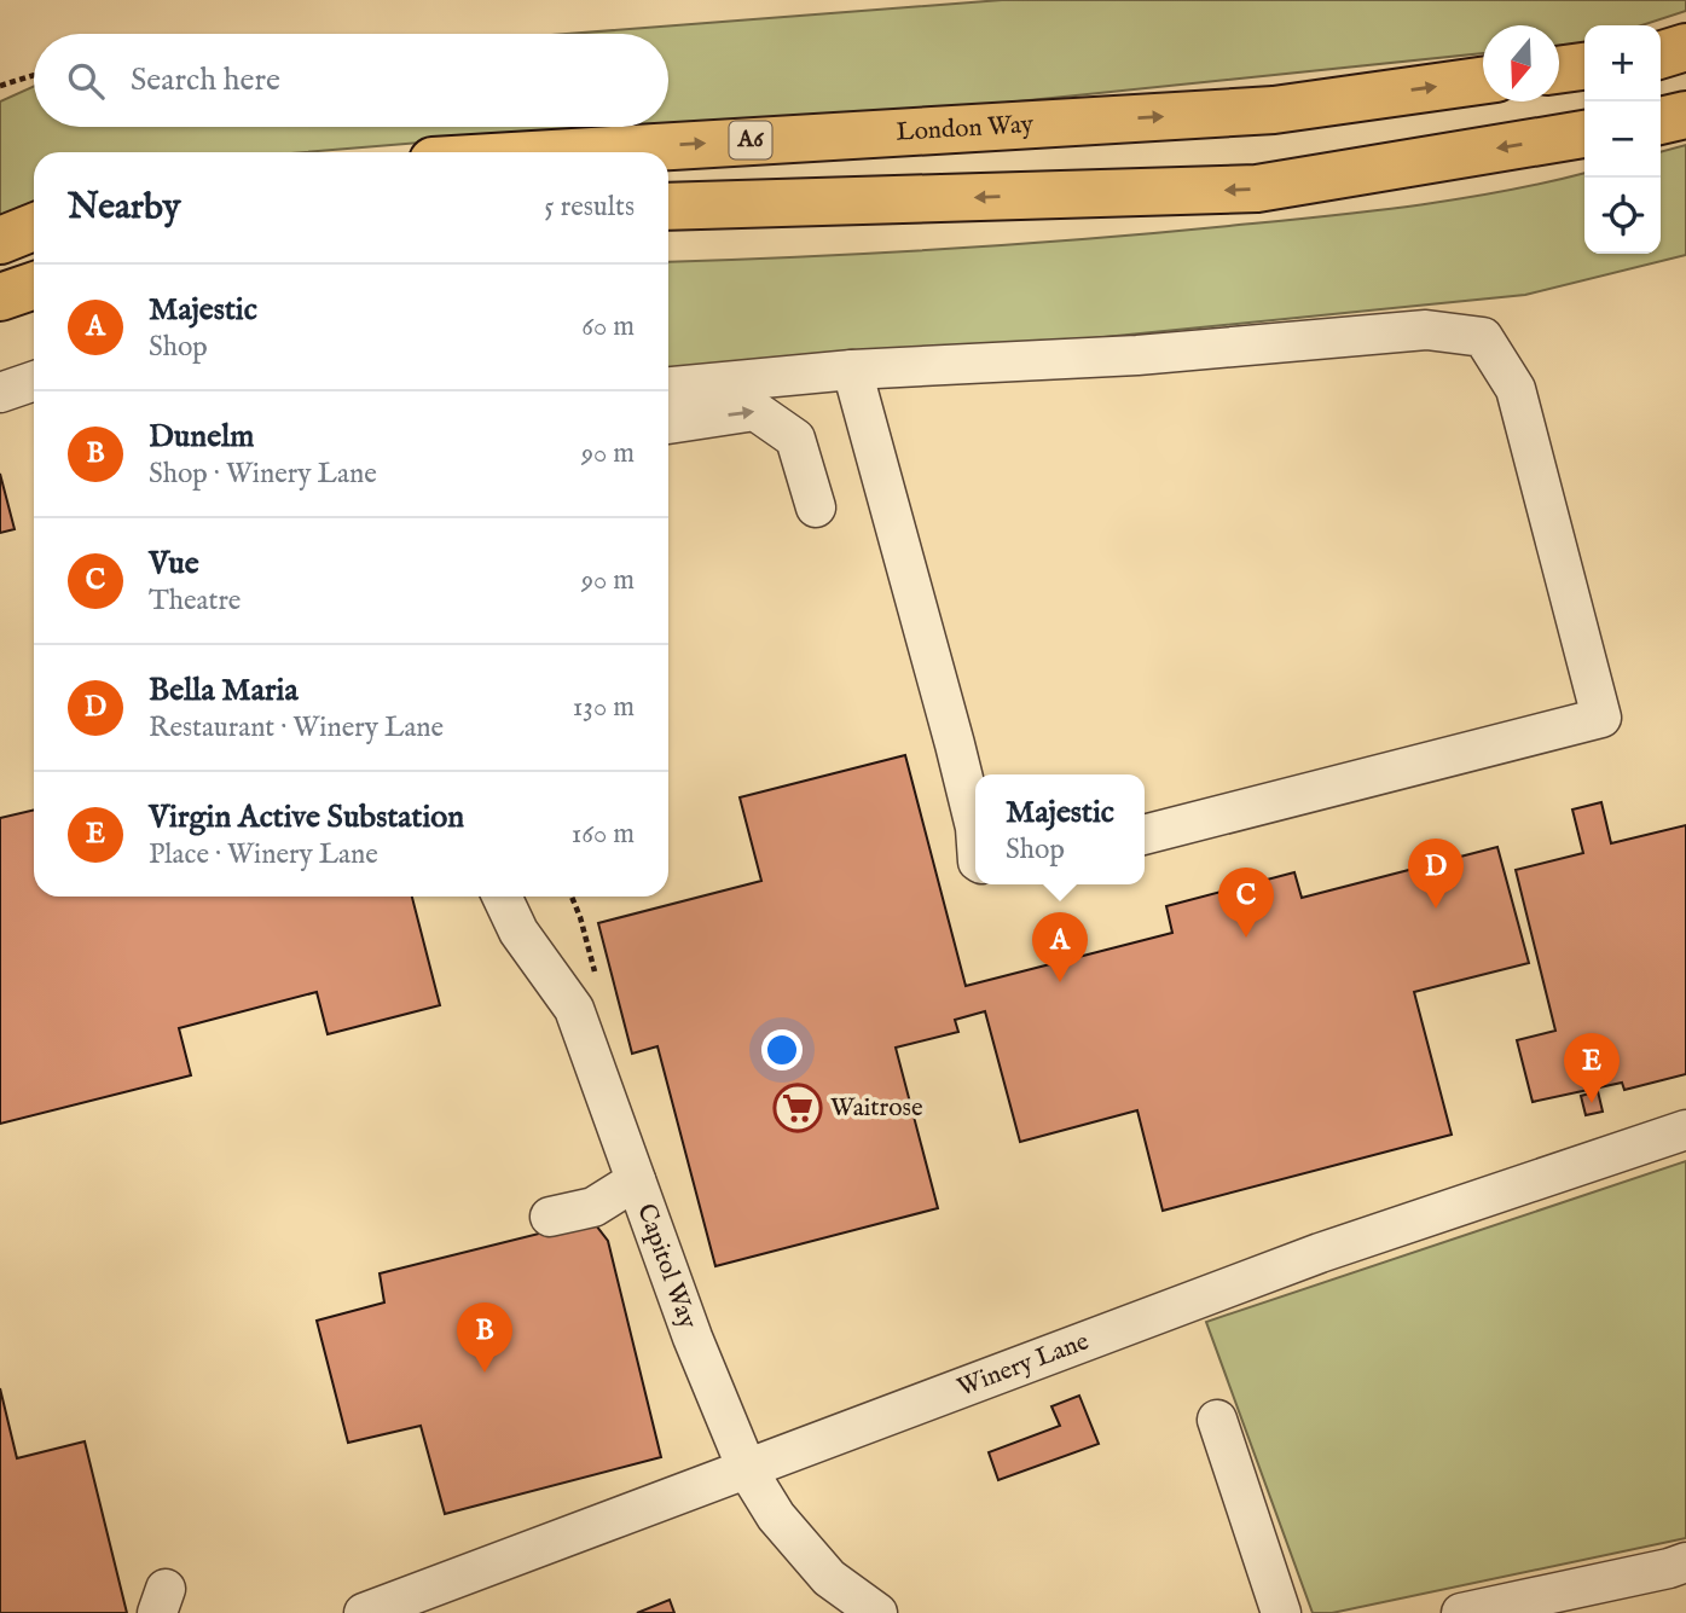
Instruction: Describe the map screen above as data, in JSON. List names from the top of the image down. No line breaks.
{"streets":{"highway":["London Way","A6"],"street":["Capitol Way","Winery Lane"]},"crossings":[["Capitol Way","Winery Lane"]],"places":{"supermarket":["Waitrose"]},"north":"bottom","page":{"map_buttons":["+","−"],"search":"Search here","heading":["Nearby","5 results"],"list":[{"mark":"A","name":"Majestic","note":"Shop","value":"60 m"},{"mark":"B","name":"Dunelm","note":"Shop · Winery Lane","value":"90 m"},{"mark":"C","name":"Vue","note":"Theatre","value":"90 m"},{"mark":"D","name":"Bella Maria","note":"Restaurant · Winery Lane","value":"130 m"},{"mark":"E","name":"Virgin Active Substation","note":"Place · Winery Lane","value":"160 m"}],"popup":["Majestic","Shop"],"pins":["D","C","A","E","B"]}}
